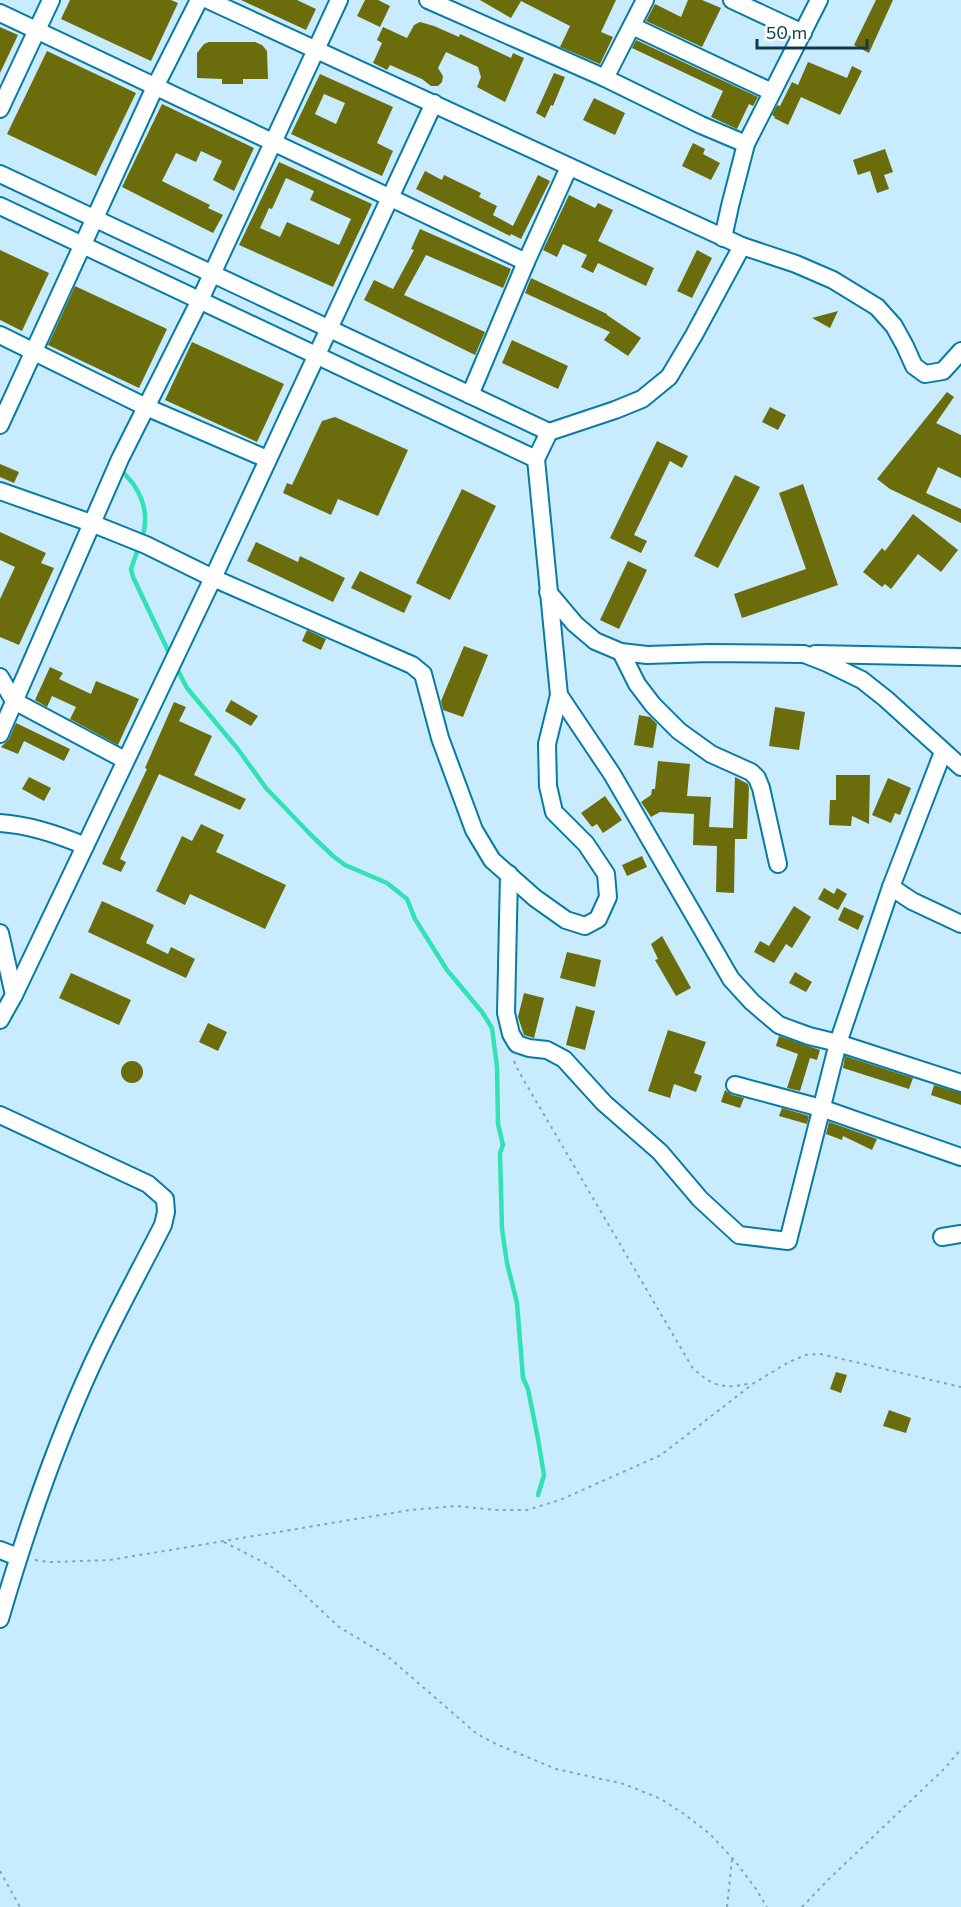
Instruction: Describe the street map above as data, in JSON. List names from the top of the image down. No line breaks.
{"scale_bar":"50 m"}
